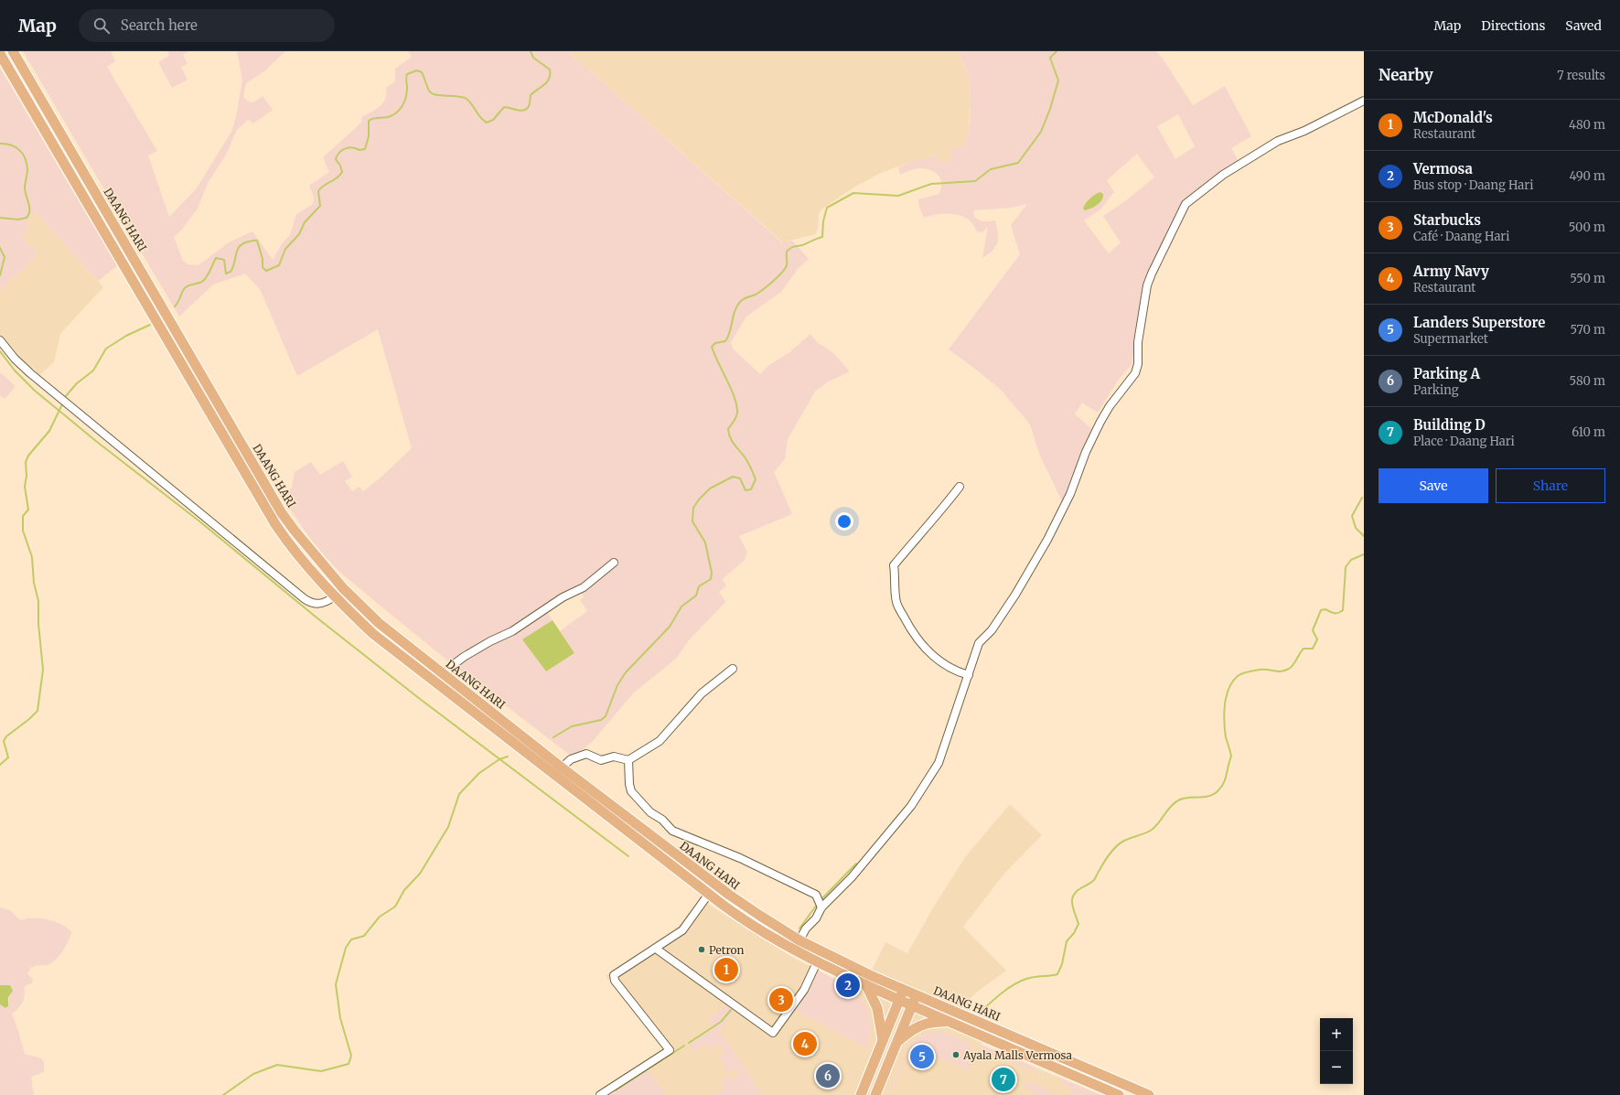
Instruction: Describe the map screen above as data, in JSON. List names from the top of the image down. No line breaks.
{"streets":{"main road":["DAANG HARI"]},"places":["Petron","Ayala Malls Vermosa"],"page":{"header":"Map","search":"Search here","nav":["Map","Directions","Saved"],"heading":["Nearby","7 results"],"list":[{"mark":"1","name":"McDonald's","note":"Restaurant","value":"480 m"},{"mark":"2","name":"Vermosa","note":"Bus stop · Daang Hari","value":"490 m"},{"mark":"3","name":"Starbucks","note":"Café · Daang Hari","value":"500 m"},{"mark":"4","name":"Army Navy","note":"Restaurant","value":"550 m"},{"mark":"5","name":"Landers Superstore","note":"Supermarket","value":"570 m"},{"mark":"6","name":"Parking A","note":"Parking","value":"580 m"},{"mark":"7","name":"Building D","note":"Place · Daang Hari","value":"610 m"}],"buttons":["Save","Share"],"pins":["1","2","3","4","5","6","7"],"map_buttons":["+","−"]}}
